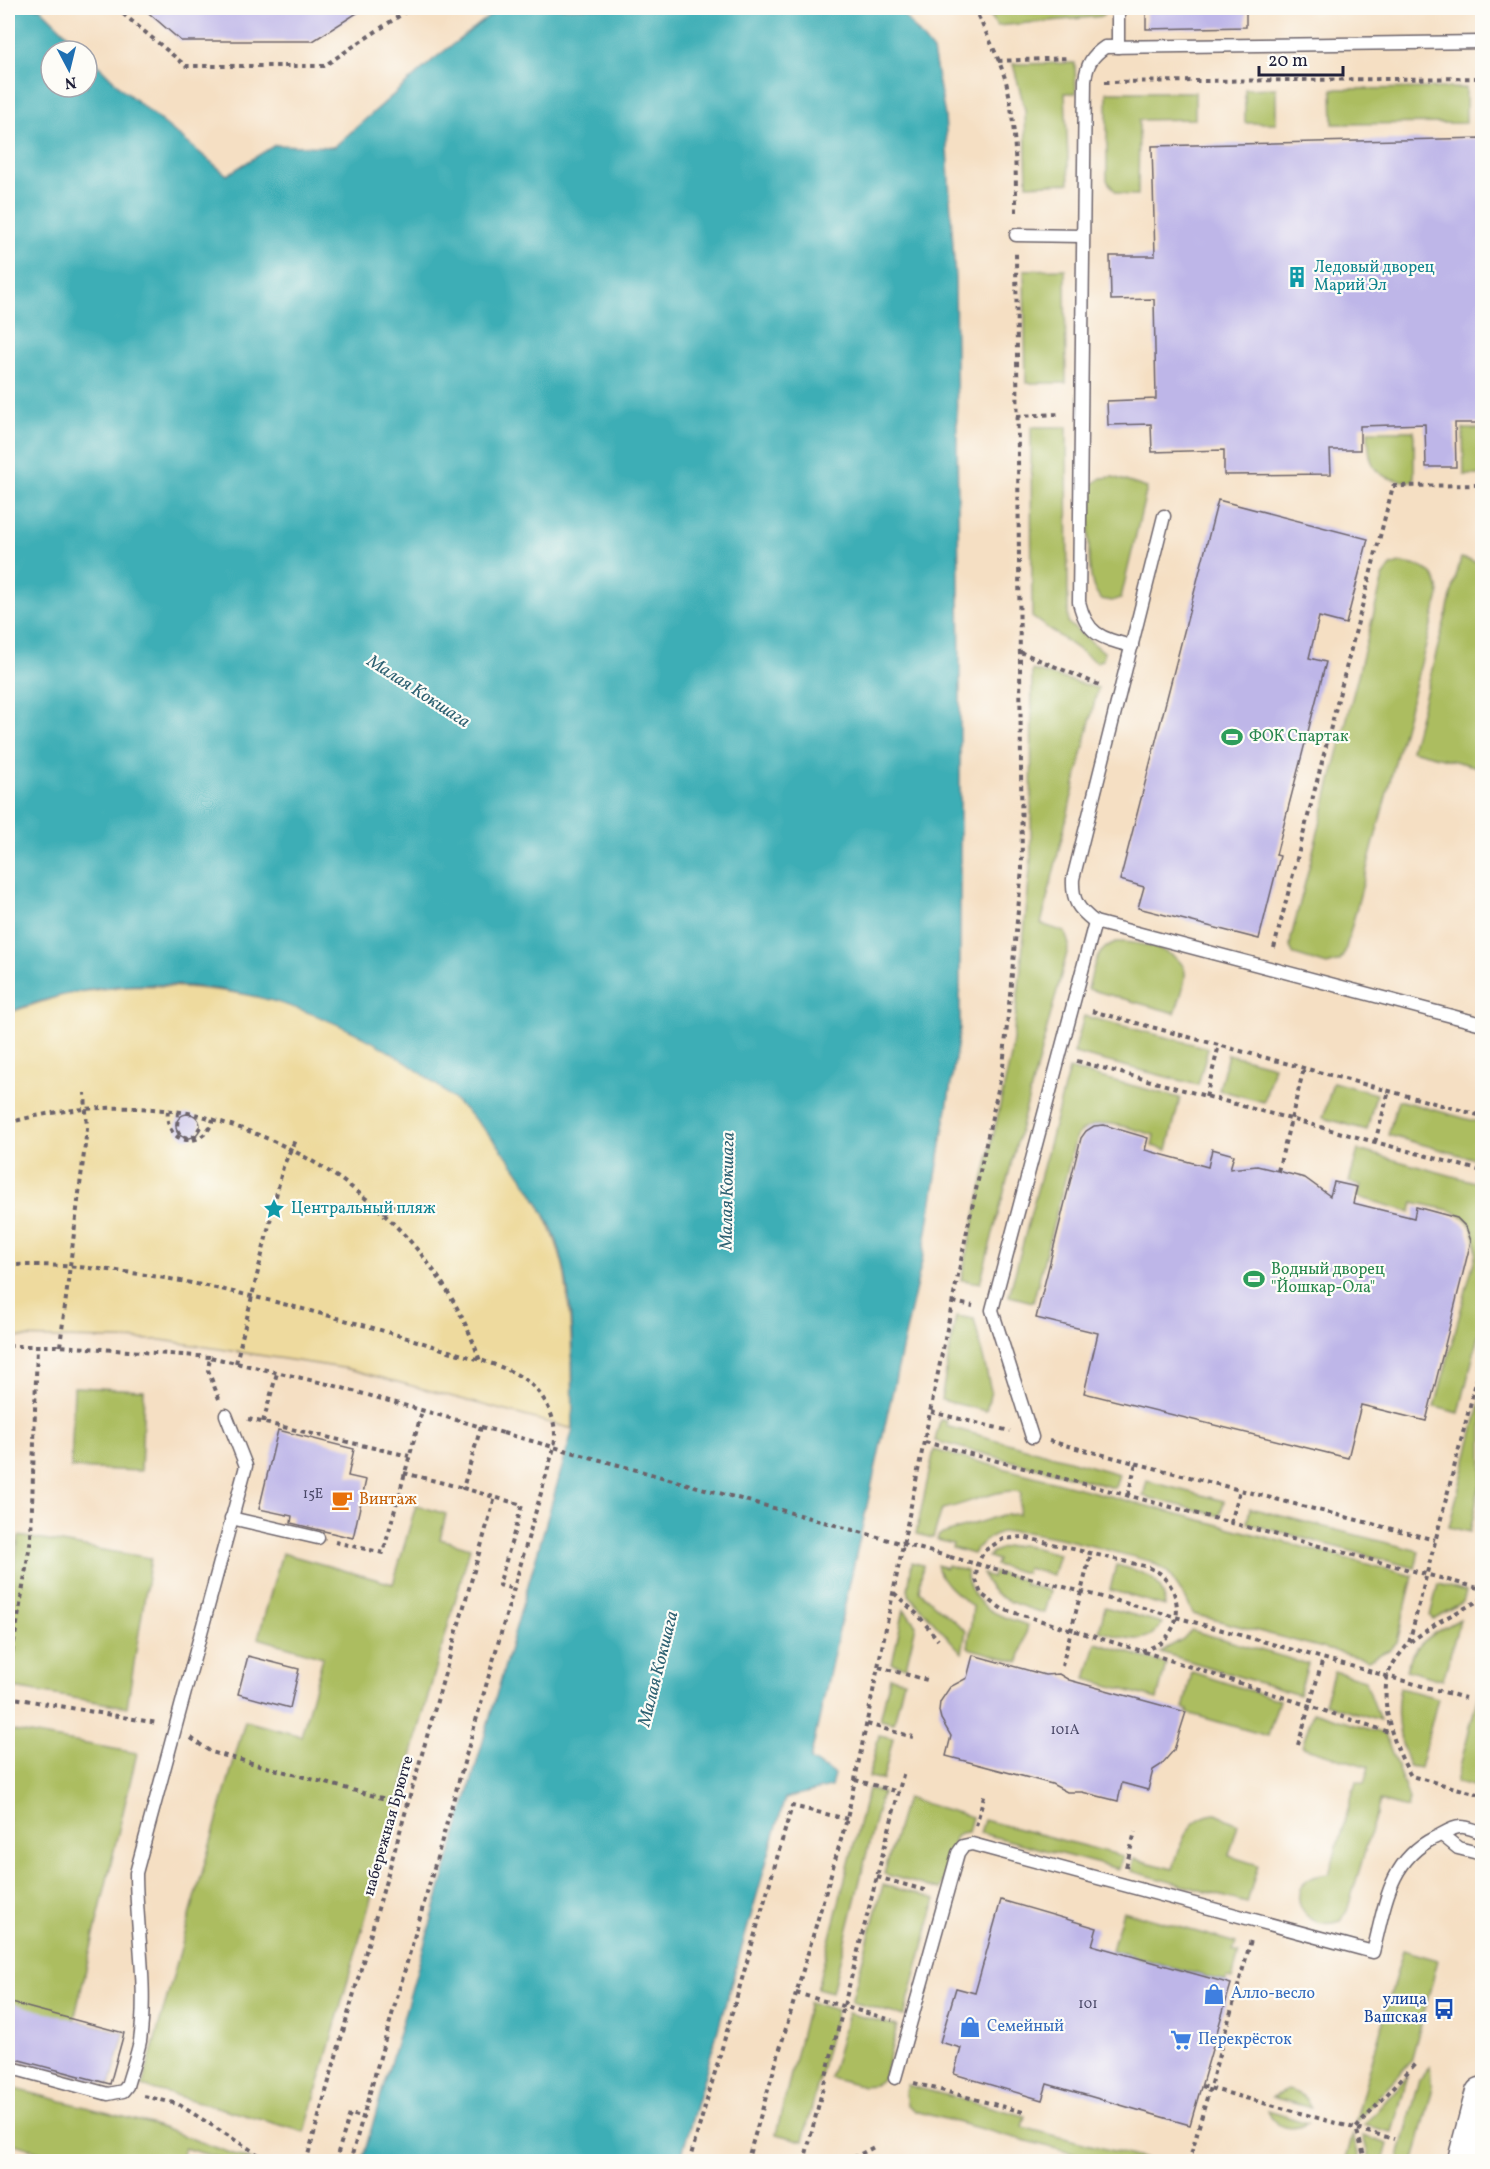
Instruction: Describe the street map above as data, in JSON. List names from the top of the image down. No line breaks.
{"streets":{"path":["набережная Брюгге"]},"water":["Малая Кокшага"],"places":{"building":["Ледовый дворец Марий Эл"],"sports":["ФОК Спартак","Водный дворец \"Йошкар-Ола\""],"place":["Центральный пляж"],"cafe":["Винтаж"],"shop":["Алло-весло","Семейный"],"bus stop":["улица Вашская"],"supermarket":["Перекрёсток"]},"house_numbers":["15Е","101А","101"],"scale_bar":"20 m","north":"bottom"}
